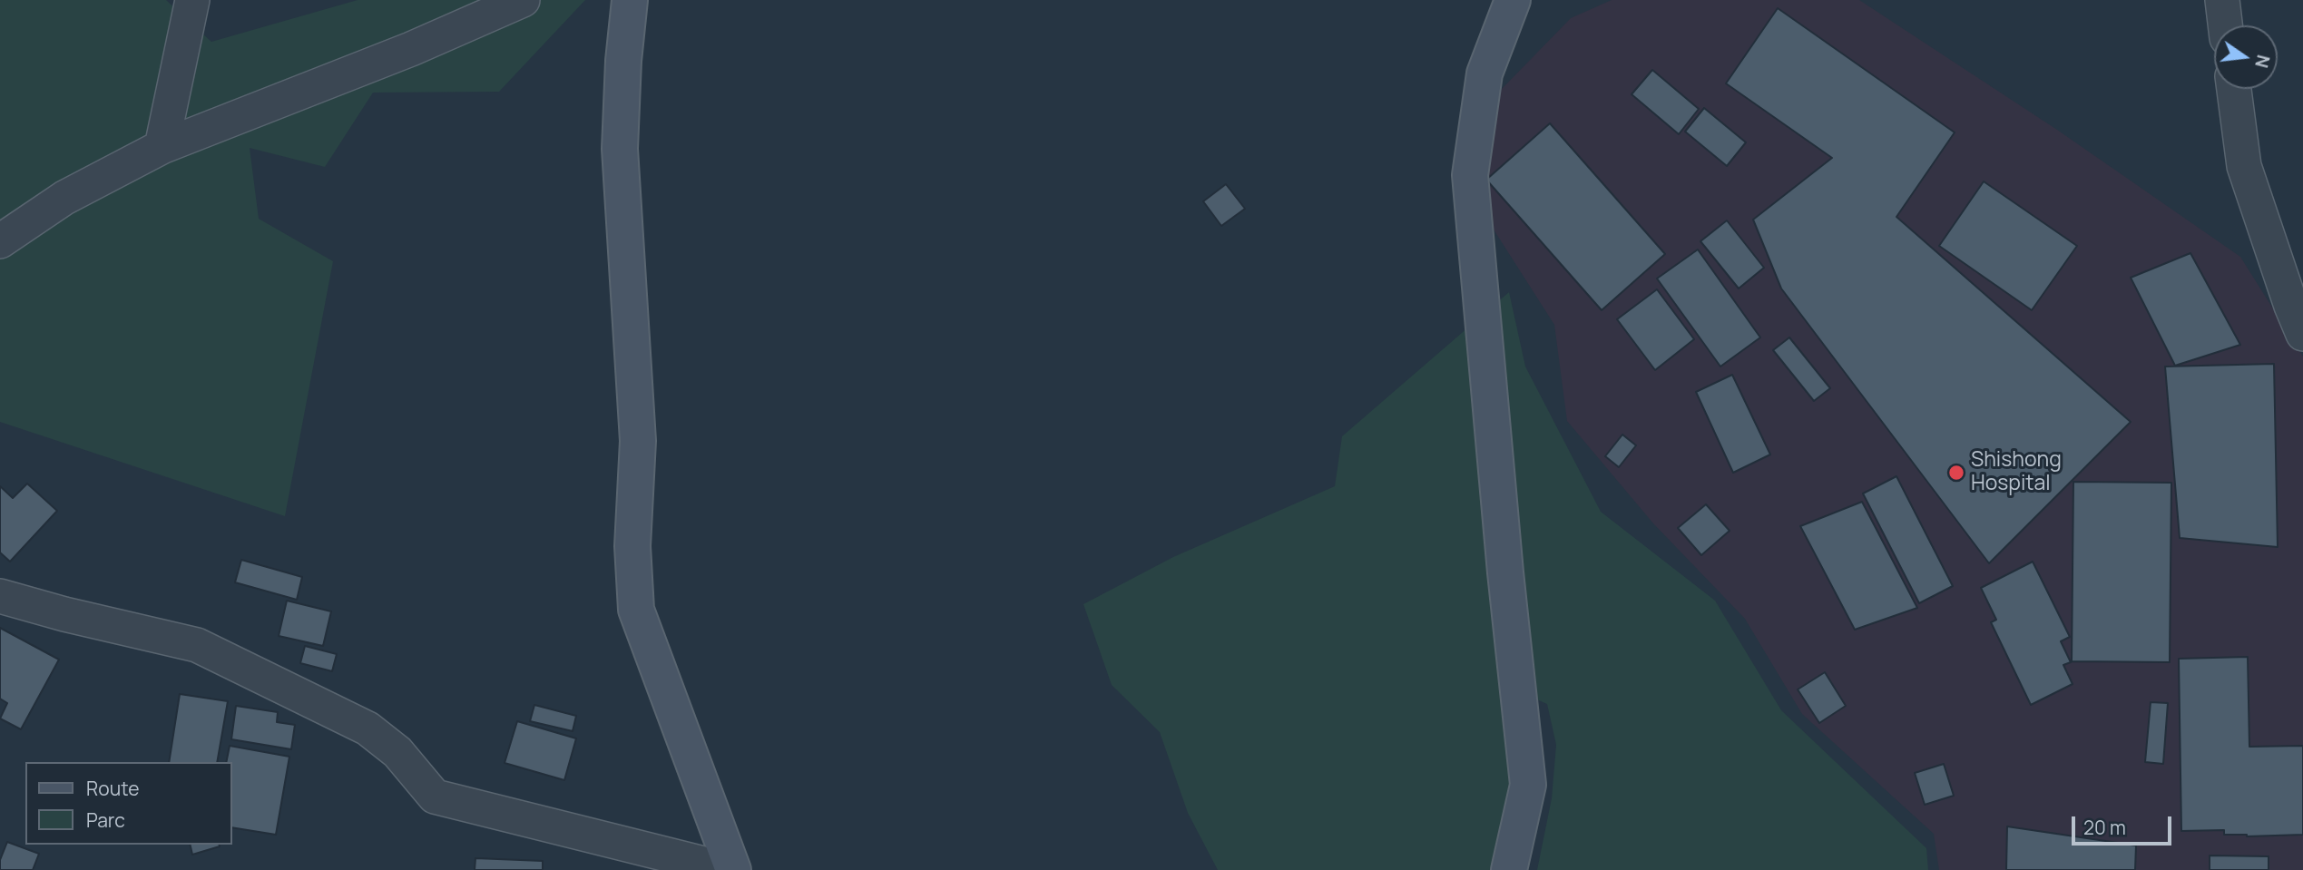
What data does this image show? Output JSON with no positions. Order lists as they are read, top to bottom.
{
  "places": ["Shishong Hospital"],
  "legend": ["Route", "Parc"],
  "scale_bar": "20 m",
  "north": "right"
}
